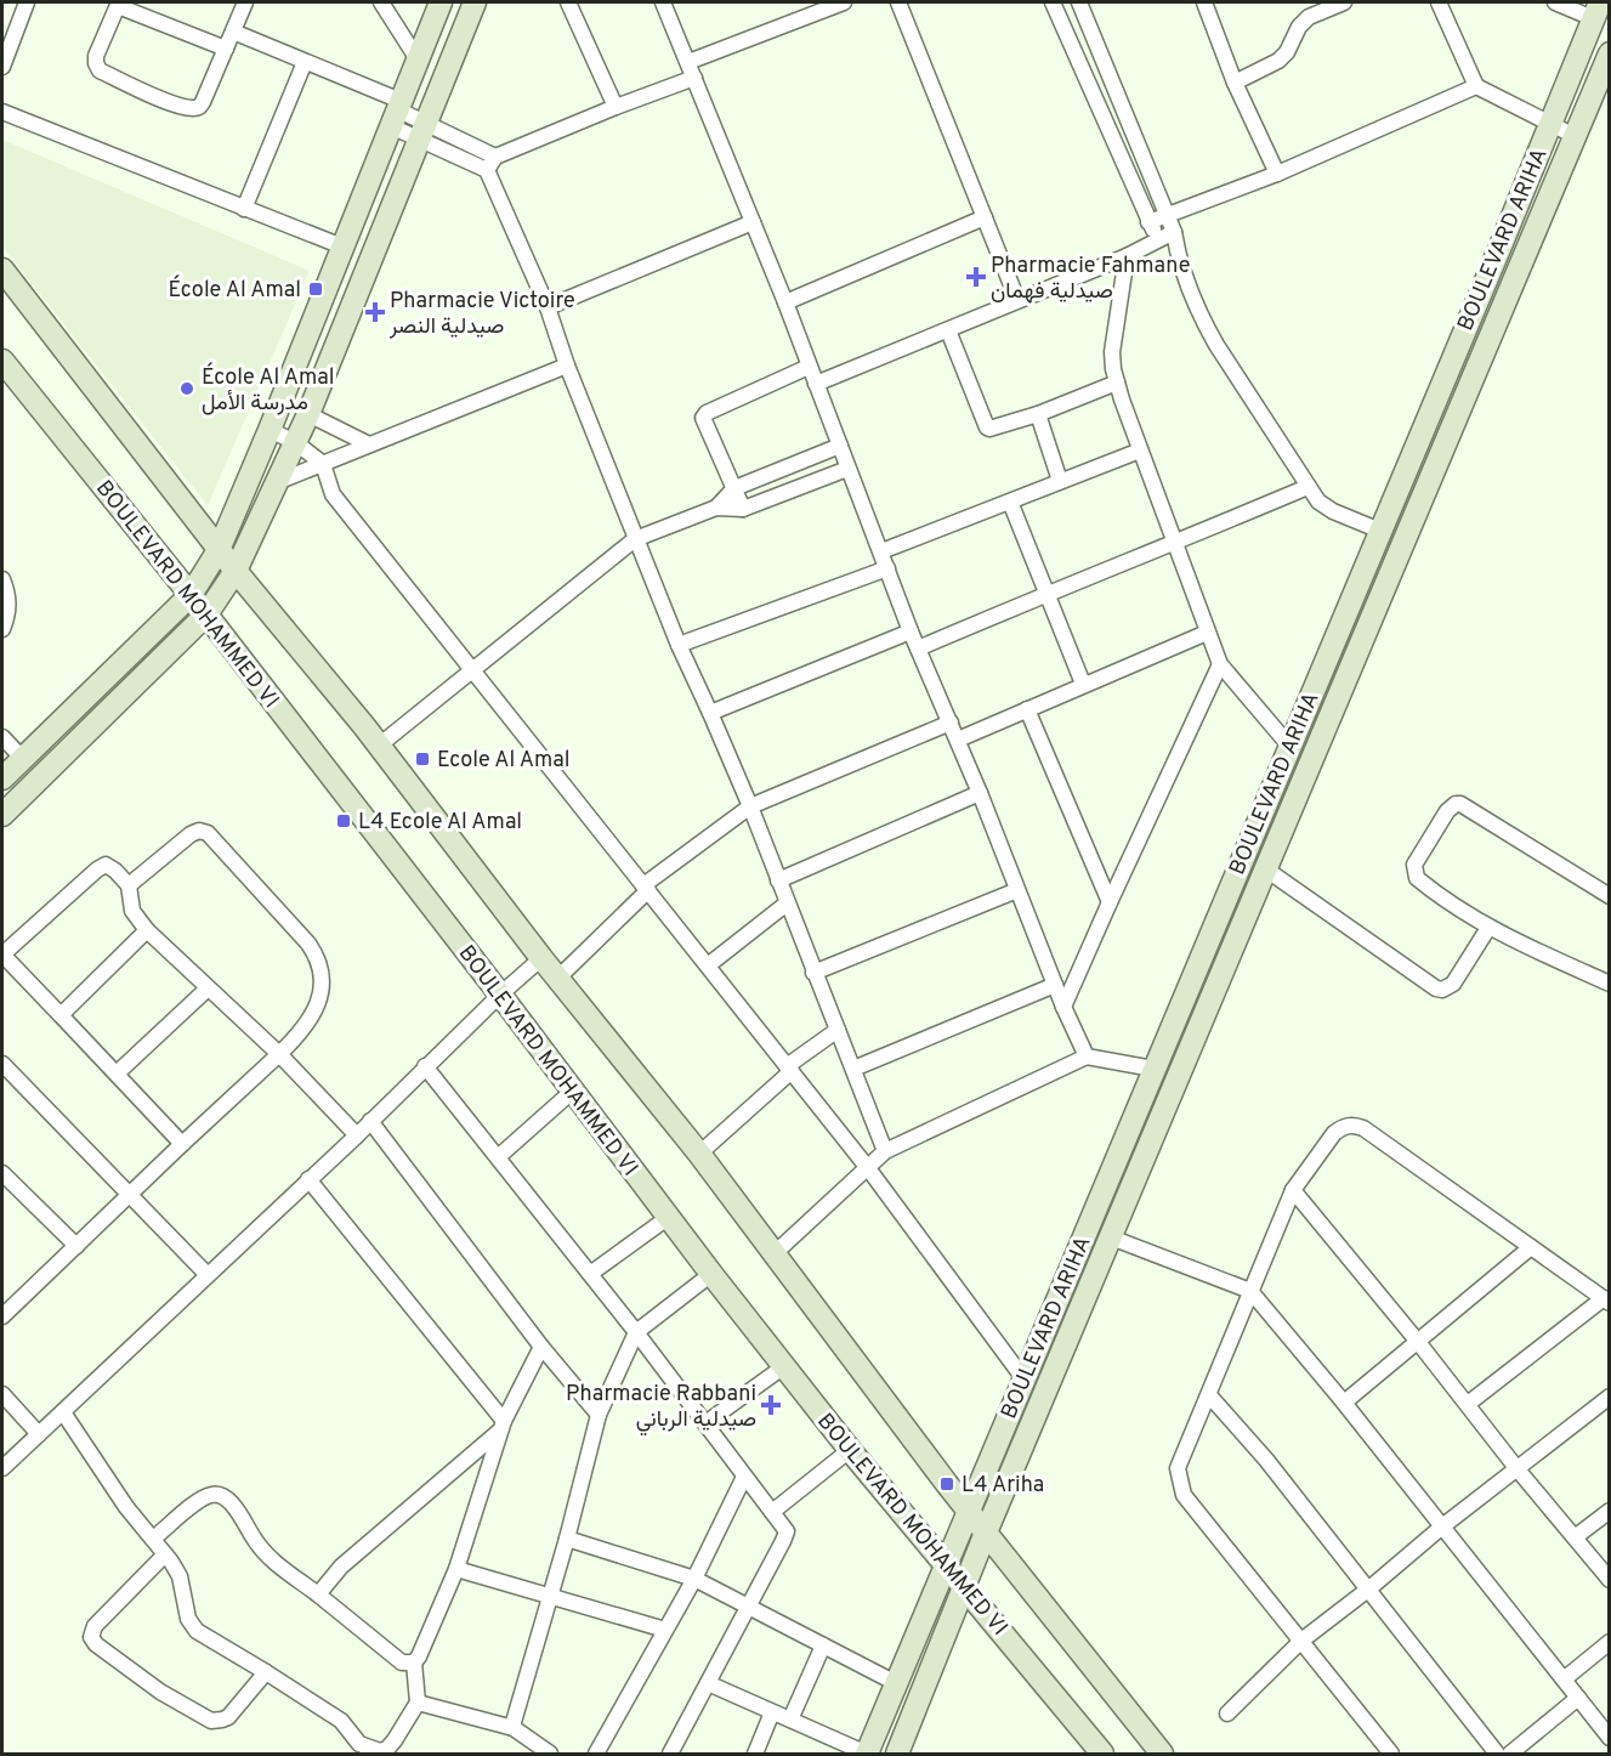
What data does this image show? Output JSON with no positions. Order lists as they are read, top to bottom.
{
  "streets": {
    "main road": ["BOULEVARD ARIHA", "BOULEVARD MOHAMMED VI"]
  },
  "crossings": [
    ["BOULEVARD ARIHA", "BOULEVARD MOHAMMED VI"]
  ],
  "places": {
    "health": ["Pharmacie Fahmane صيدلية فهمان", "Pharmacie Victoire صيدلية النصر", "Pharmacie Rabbani صيدلية الرباني"],
    "transit": [
      "École Al Amal",
      "Ecole Al Amal",
      "L4 Ecole Al Amal",
      "L4 Ariha"
    ],
    "other": ["École Al Amal مدرسة الأمل"]
  }
}
